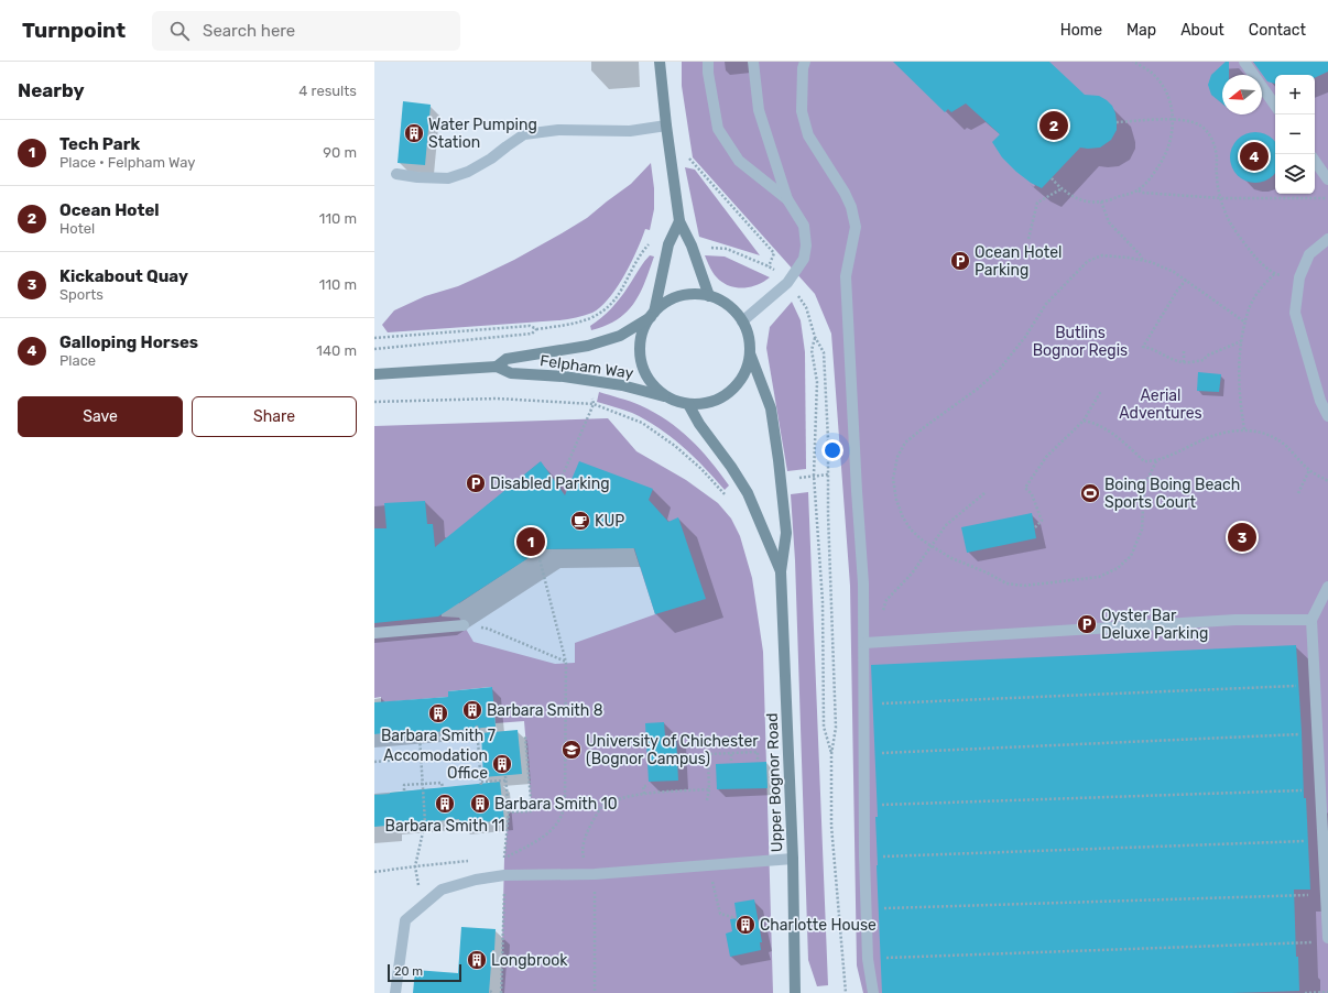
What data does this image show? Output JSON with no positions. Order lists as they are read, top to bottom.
{
  "streets": {
    "main road": ["Felpham Way", "Upper Bognor Road"]
  },
  "crossings": [
    ["Felpham Way", "Upper Bognor Road"]
  ],
  "parks": ["Butlins Bognor Regis", "Aerial Adventures"],
  "places": {
    "building": [
      "Water Pumping Station",
      "Barbara Smith 8",
      "Barbara Smith 7",
      "Accomodation Office",
      "Barbara Smith 11",
      "Barbara Smith 10",
      "Charlotte House",
      "Longbrook"
    ],
    "parking": ["Ocean Hotel Parking", "Disabled Parking", "Oyster Bar Deluxe Parking"],
    "sports": ["Boing Boing Beach Sports Court"],
    "cafe": ["KUP"],
    "school or university": ["University of Chichester (Bognor Campus)"]
  },
  "scale_bar": "20 m",
  "north": "left",
  "page": {
    "header": "Turnpoint",
    "search": "Search here",
    "nav": [
      "Home",
      "Map",
      "About",
      "Contact"
    ],
    "heading": ["Nearby", "4 results"],
    "map_buttons": ["+", "−"],
    "pins": [
      "2",
      "4",
      "3",
      "1"
    ],
    "list": [
      {
        "mark": "1",
        "name": "Tech Park",
        "note": "Place · Felpham Way",
        "value": "90 m"
      },
      {
        "mark": "2",
        "name": "Ocean Hotel",
        "note": "Hotel",
        "value": "110 m"
      },
      {
        "mark": "3",
        "name": "Kickabout Quay",
        "note": "Sports",
        "value": "110 m"
      },
      {
        "mark": "4",
        "name": "Galloping Horses",
        "note": "Place",
        "value": "140 m"
      }
    ],
    "buttons": ["Save", "Share"],
    "scale": "20 m"
  }
}
